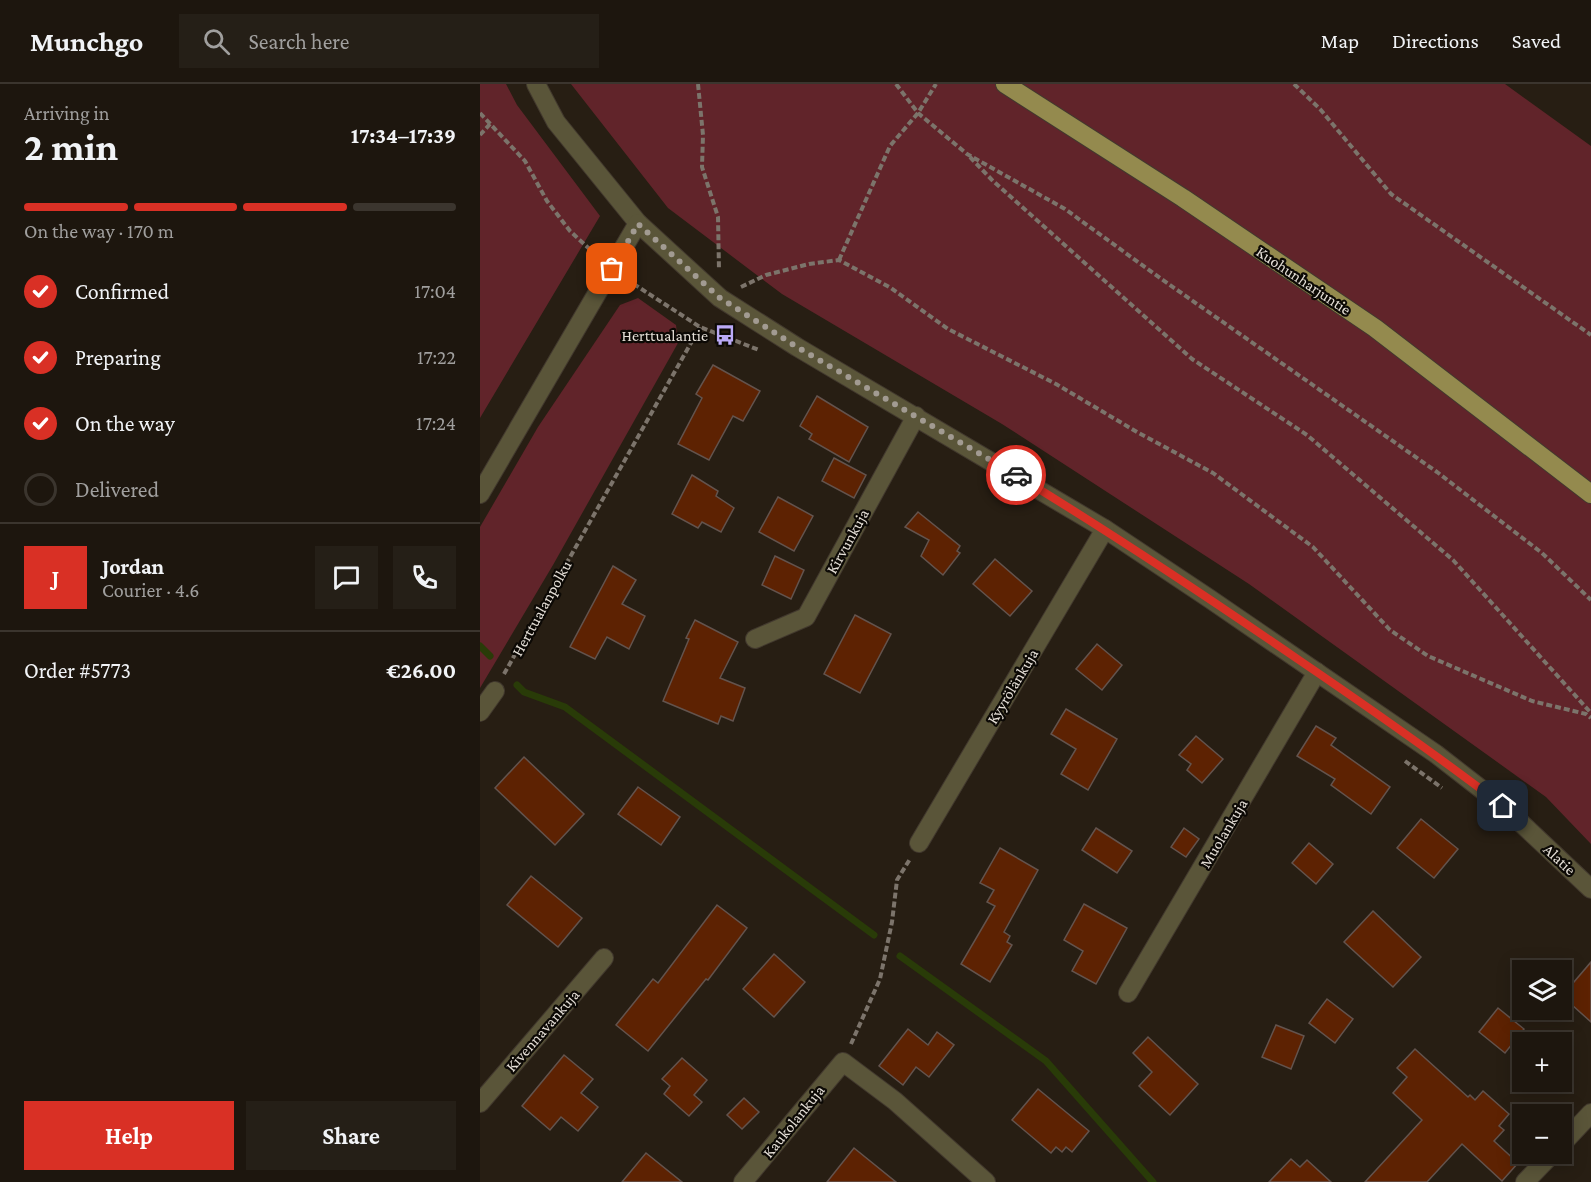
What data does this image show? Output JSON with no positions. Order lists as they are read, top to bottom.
{
  "streets": {
    "main road": ["Kuohunharjuntie"],
    "street": [
      "Kirvunkuja",
      "Kyyrölänkuja",
      "Muolankuja",
      "Alatie",
      "Kivennavankuja",
      "Kaukolankuja"
    ],
    "path": ["Herttualanpolku"]
  },
  "crossings": [
    ["Kirvunkuja", "Alatie"],
    ["Kyyrölänkuja", "Alatie"],
    ["Muolankuja", "Alatie"]
  ],
  "places": {
    "bus stop": ["Herttualantie"]
  },
  "page": {
    "header": "Munchgo",
    "search": "Search here",
    "nav": ["Map", "Directions", "Saved"],
    "heading": ["2 min", "Arriving in", "17:34–17:39"],
    "panel": [
      "Jordan",
      "Courier · 4.6",
      "Order #5773",
      "€26.00"
    ],
    "bar": "On the way · 170 m",
    "list": [
      ["Confirmed", "17:04"],
      ["Preparing", "17:22"],
      ["On the way", "17:24"],
      "Delivered"
    ],
    "round": "J",
    "map_buttons": ["+", "−"],
    "buttons": ["Help", "Share"]
  }
}
